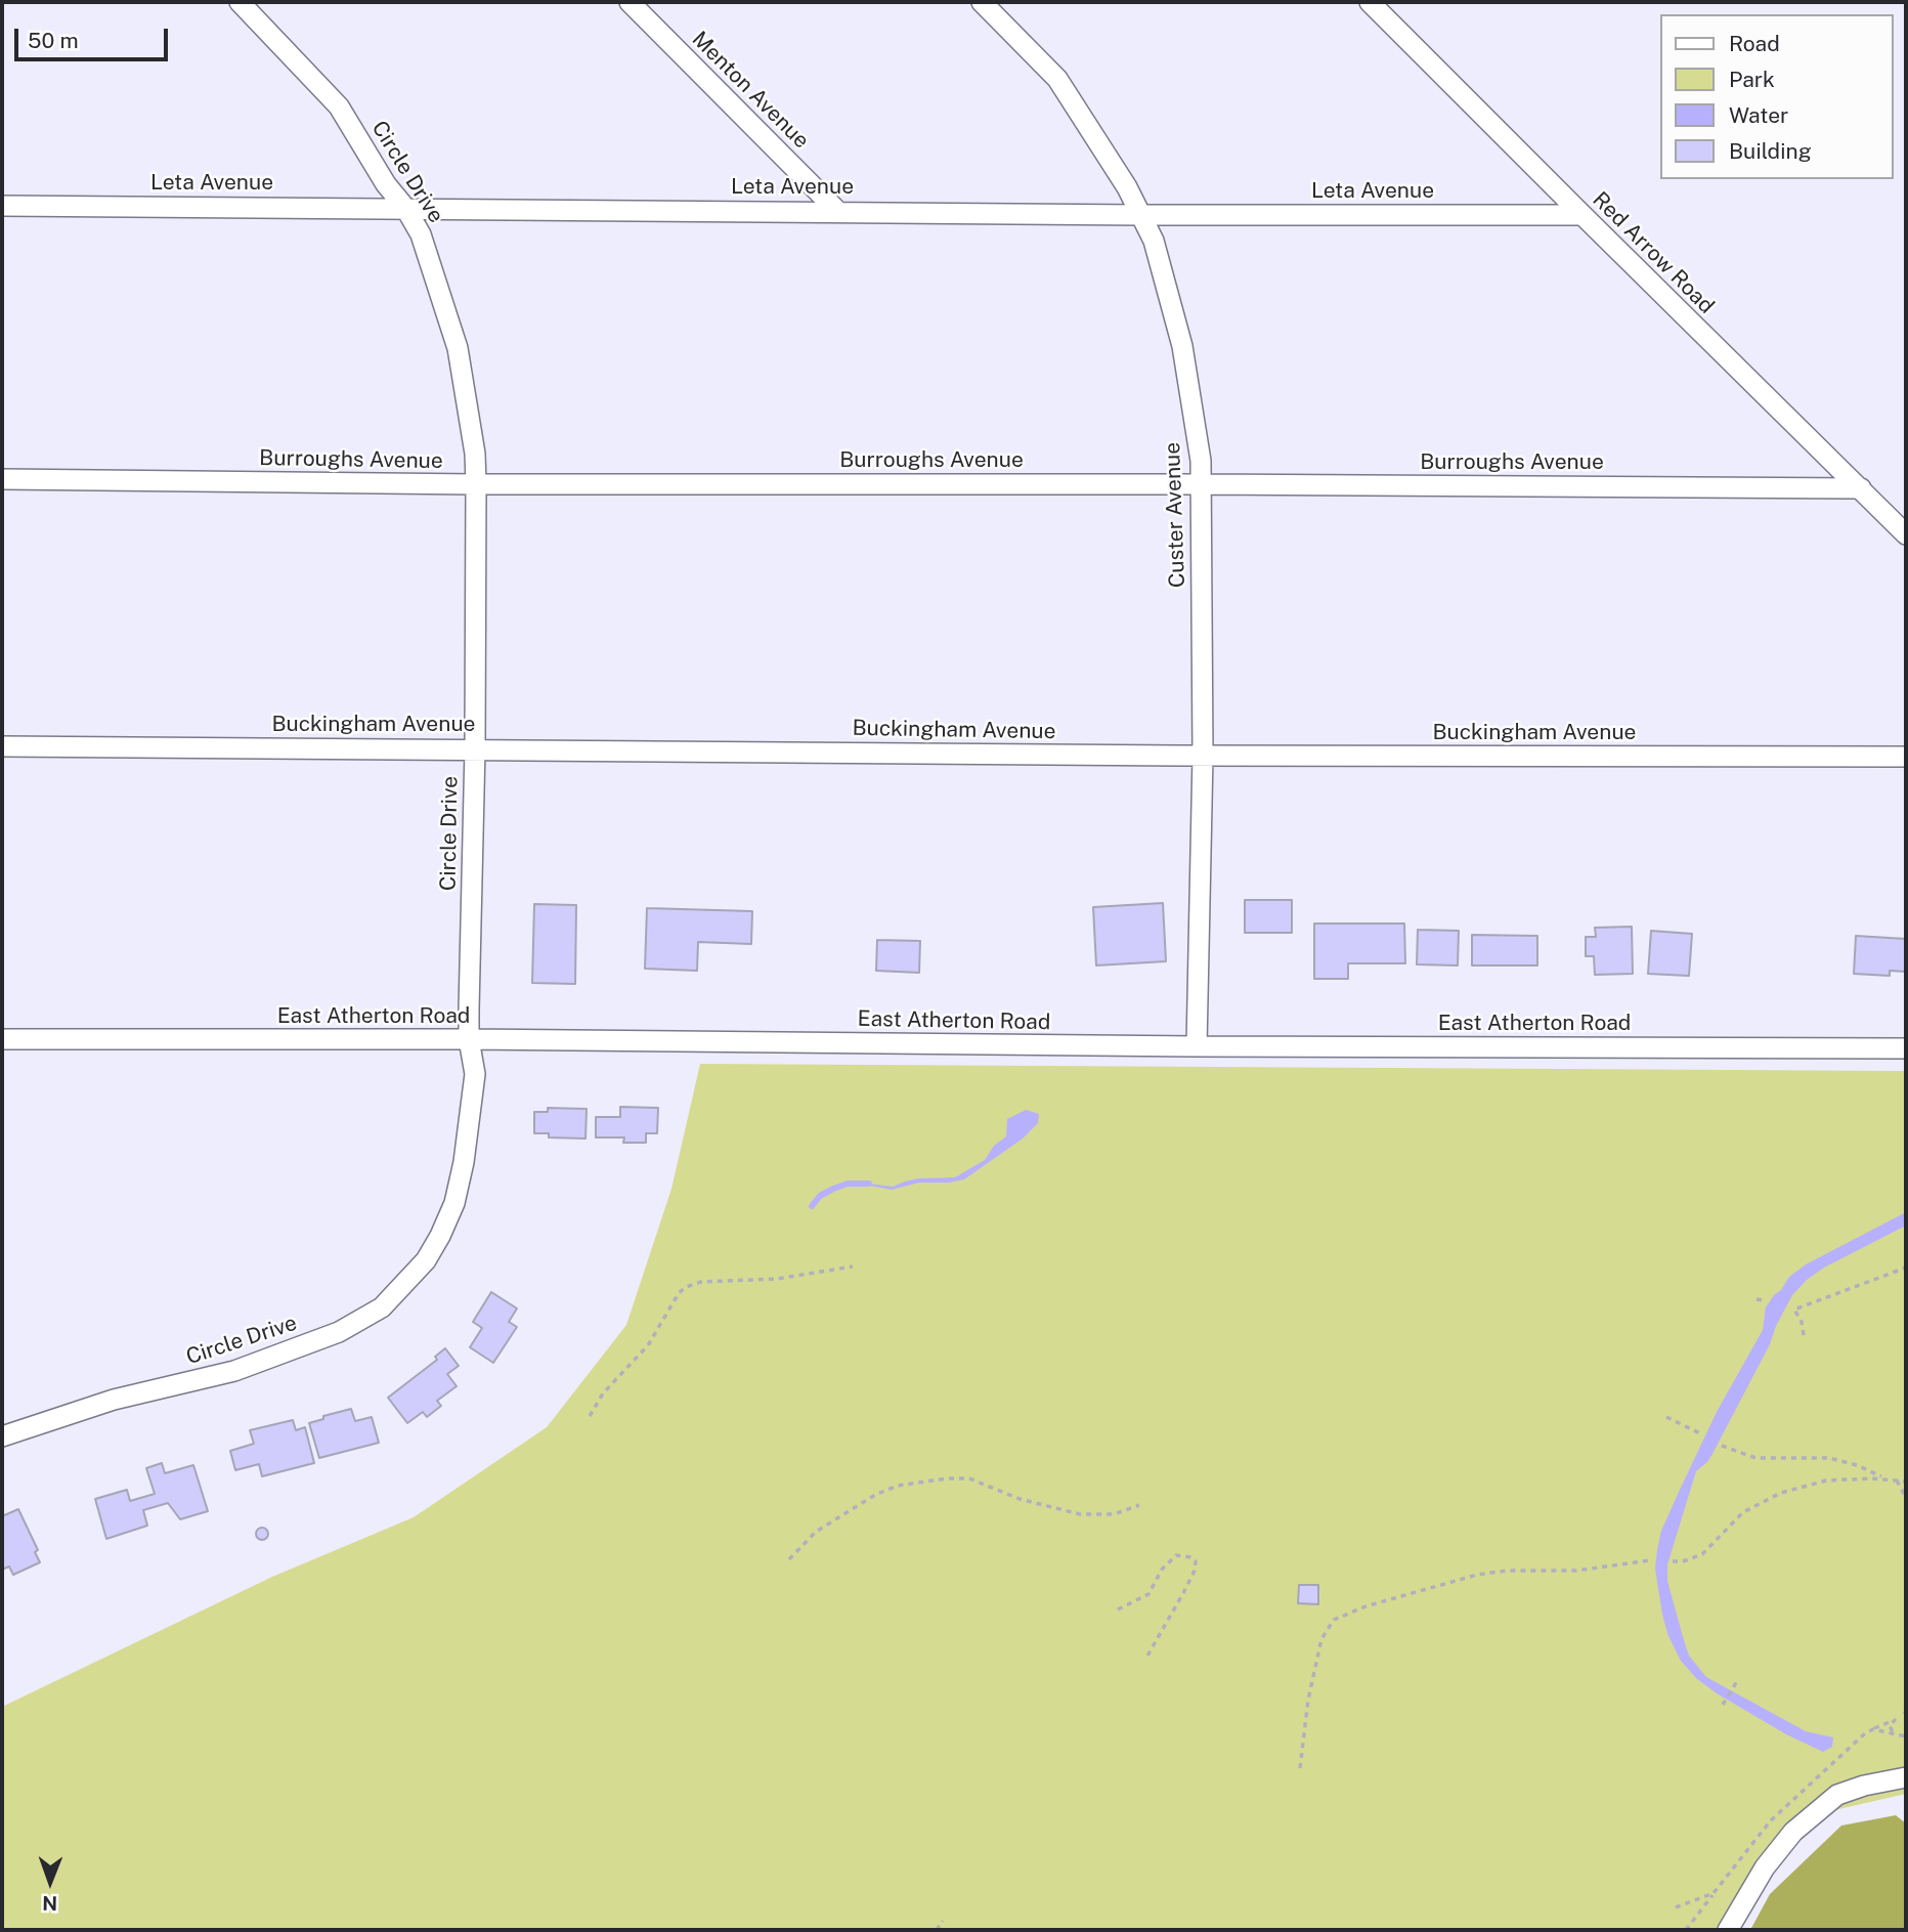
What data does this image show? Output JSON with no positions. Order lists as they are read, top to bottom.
{
  "streets": {
    "street": [
      "Menton Avenue",
      "Circle Drive",
      "Leta Avenue",
      "Red Arrow Road",
      "Burroughs Avenue",
      "Custer Avenue",
      "Buckingham Avenue",
      "East Atherton Road"
    ]
  },
  "crossings": [
    ["Menton Avenue", "Leta Avenue"],
    ["Circle Drive", "Leta Avenue"],
    ["Circle Drive", "Burroughs Avenue"],
    ["Circle Drive", "Buckingham Avenue"],
    ["Circle Drive", "East Atherton Road"],
    ["Leta Avenue", "Red Arrow Road"],
    ["Leta Avenue", "Custer Avenue"],
    ["Red Arrow Road", "Burroughs Avenue"],
    ["Burroughs Avenue", "Custer Avenue"],
    ["Custer Avenue", "Buckingham Avenue"],
    ["Custer Avenue", "East Atherton Road"]
  ],
  "legend": [
    "Road",
    "Park",
    "Water",
    "Building"
  ],
  "scale_bar": "50 m",
  "north": "bottom"
}
